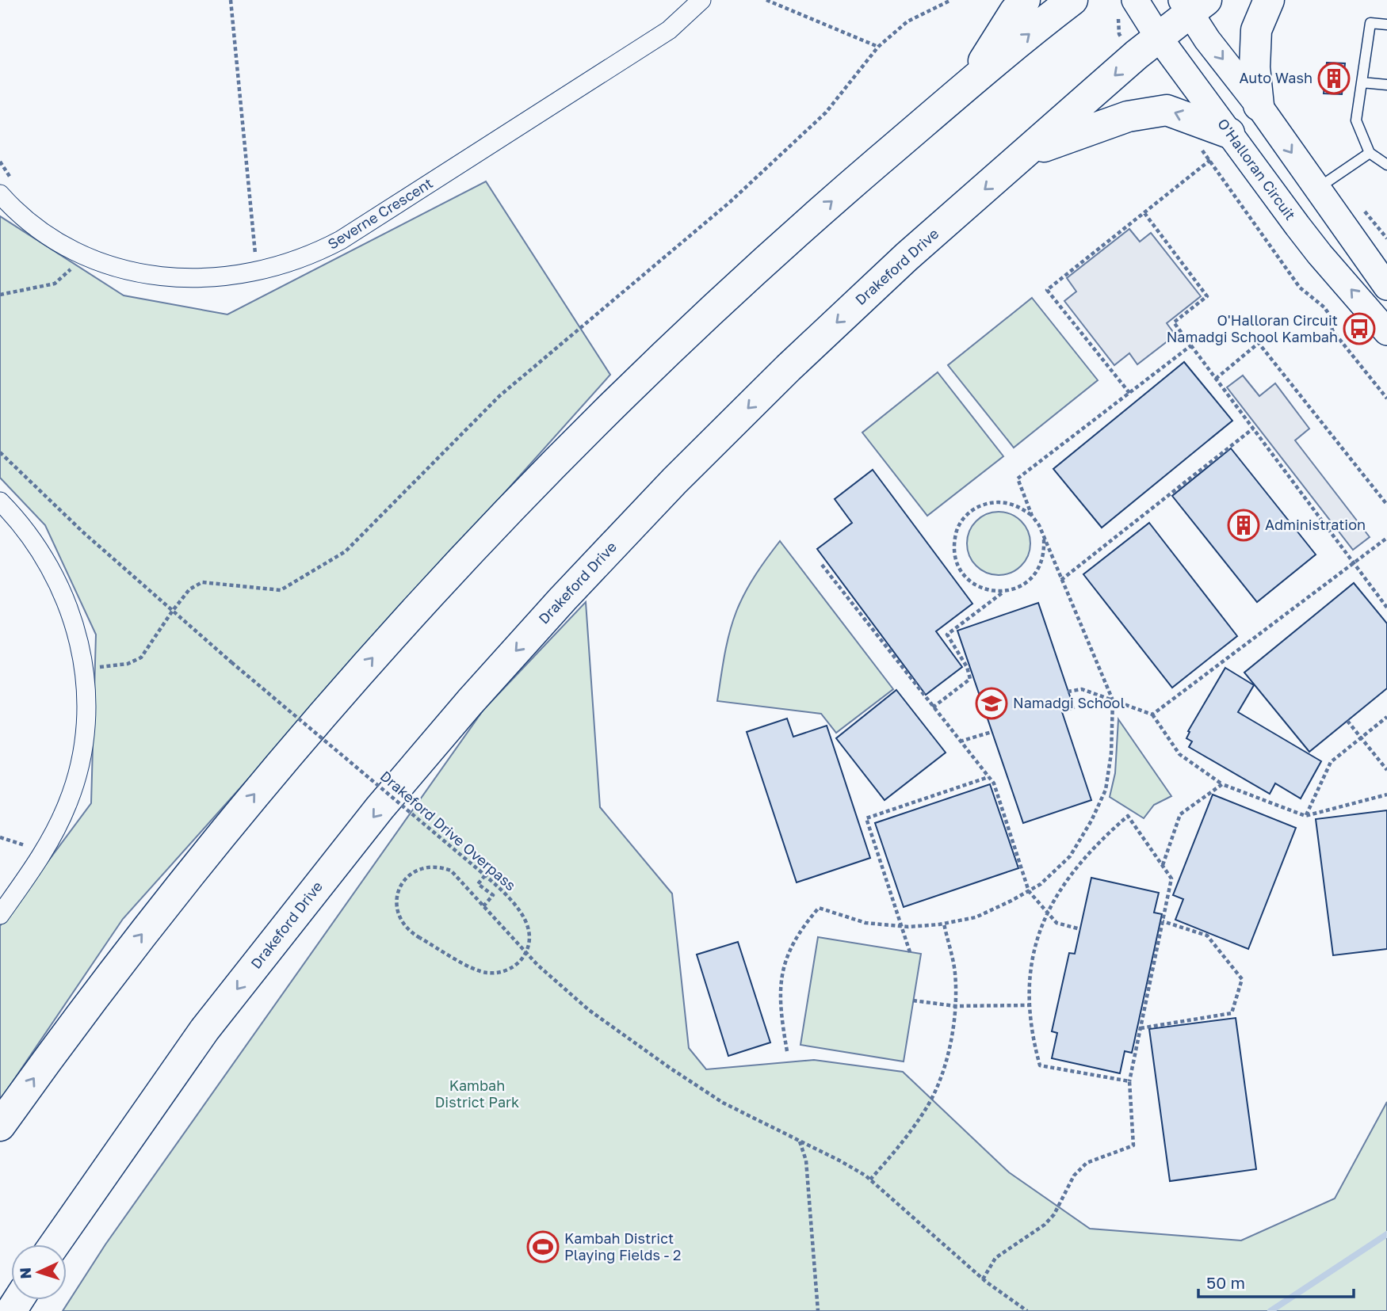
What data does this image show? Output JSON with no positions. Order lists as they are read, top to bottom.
{
  "streets": {
    "highway": ["Drakeford Drive"],
    "street": ["O'Halloran Circuit", "Severne Crescent"],
    "path": ["Drakeford Drive Overpass"]
  },
  "crossings": [
    ["O'Halloran Circuit", "Drakeford Drive"]
  ],
  "parks": ["Kambah District Park"],
  "places": {
    "building": ["Auto Wash", "Administration"],
    "bus stop": ["O'Halloran Circuit Namadgi School Kambah"],
    "school or university": ["Namadgi School"],
    "sports": ["Kambah District Playing Fields - 2"]
  },
  "scale_bar": "50 m",
  "north": "left"
}
